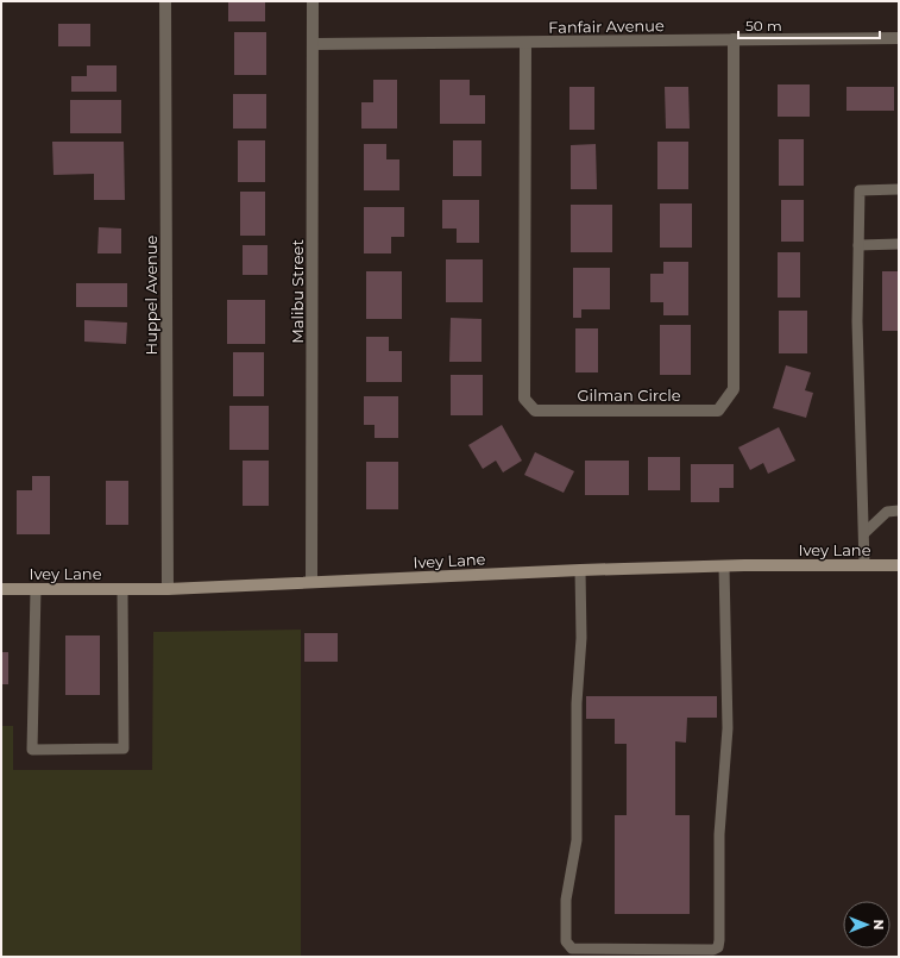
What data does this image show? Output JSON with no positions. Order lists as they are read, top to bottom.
{
  "streets": {
    "street": [
      "Fanfair Avenue",
      "Malibu Street",
      "Huppel Avenue",
      "Gilman Circle",
      "Ivey Lane"
    ]
  },
  "crossings": [
    ["Fanfair Avenue", "Malibu Street"],
    ["Fanfair Avenue", "Gilman Circle"],
    ["Malibu Street", "Ivey Lane"],
    ["Huppel Avenue", "Ivey Lane"]
  ],
  "scale_bar": "50 m",
  "north": "right"
}
